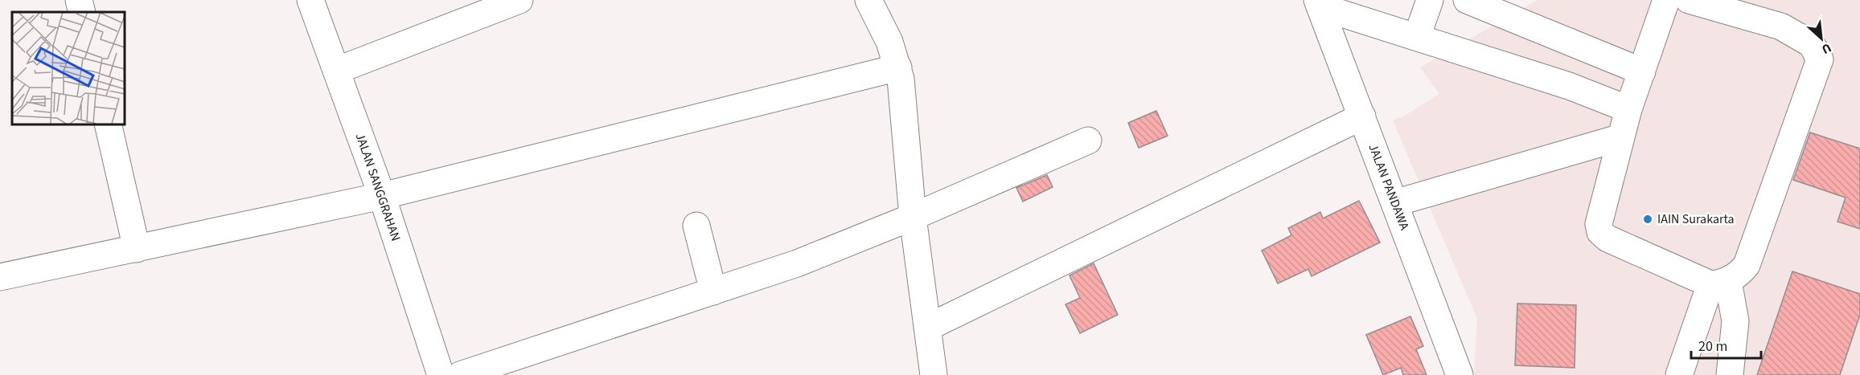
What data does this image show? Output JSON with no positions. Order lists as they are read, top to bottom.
{
  "streets": {
    "street": ["JALAN SANGGRAHAN", "JALAN PANDAWA"]
  },
  "places": ["IAIN Surakarta"],
  "scale_bar": "20 m",
  "north": "bottom right"
}
